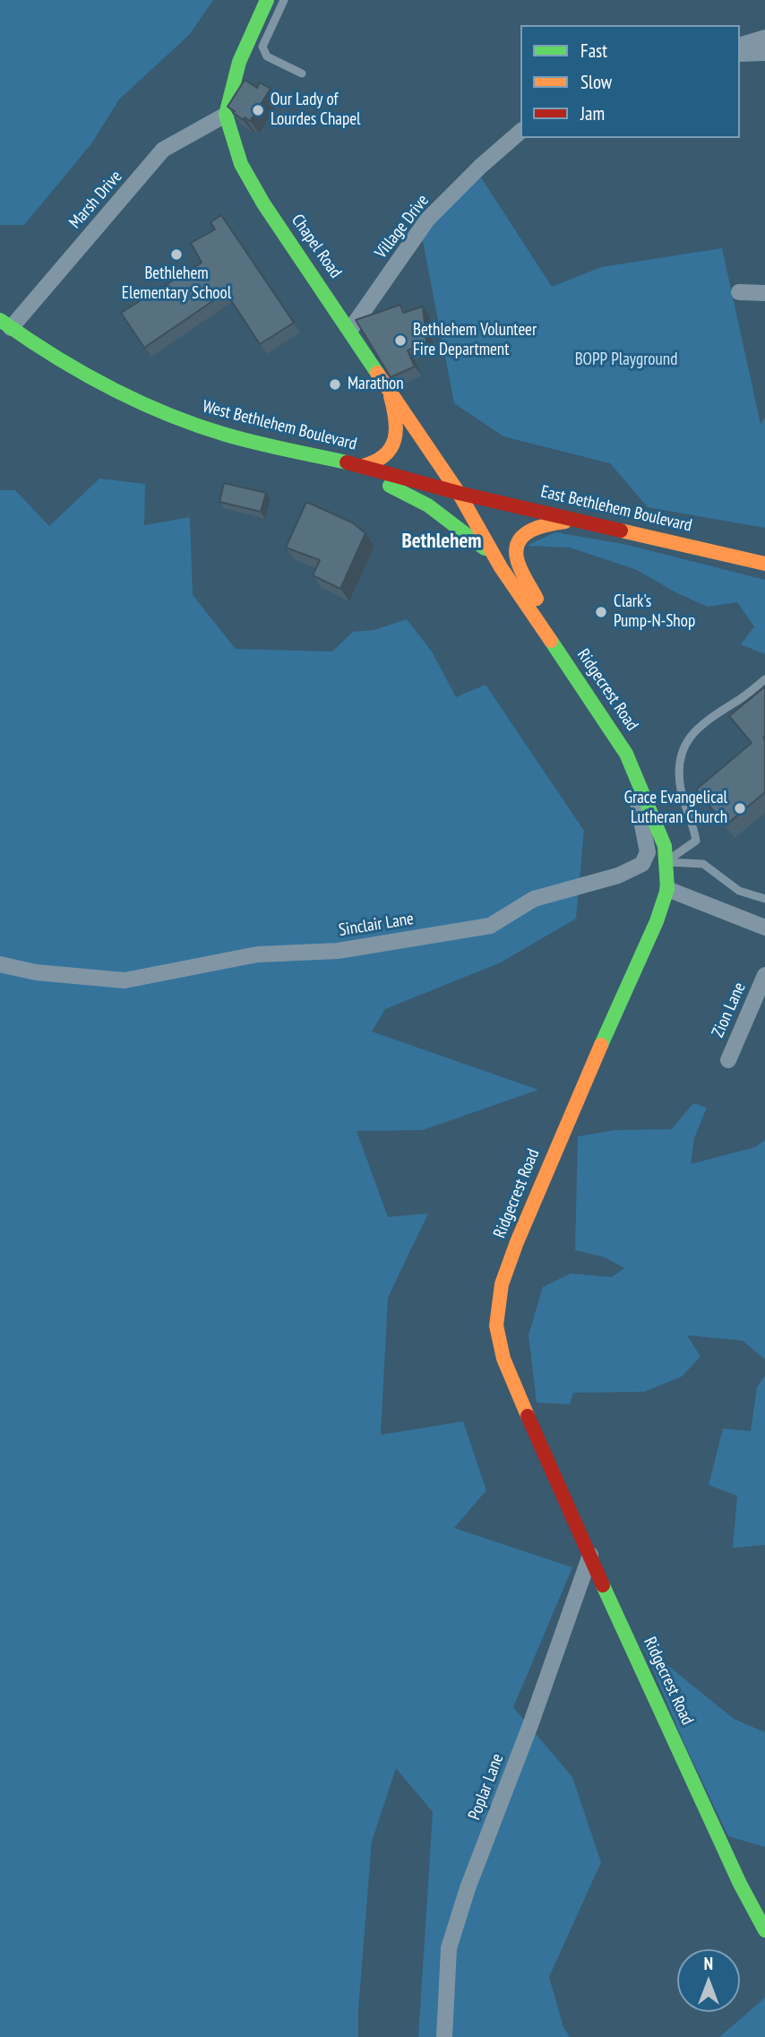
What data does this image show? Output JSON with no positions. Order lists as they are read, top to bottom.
{
  "streets": {
    "main road": [
      "Chapel Road",
      "West Bethlehem Boulevard",
      "East Bethlehem Boulevard",
      "Ridgecrest Road"
    ],
    "street": [
      "Marsh Drive",
      "Village Drive",
      "Sinclair Lane",
      "Zion Lane",
      "Poplar Lane"
    ]
  },
  "crossings": [
    ["Marsh Drive", "Chapel Road"],
    ["Marsh Drive", "West Bethlehem Boulevard"],
    ["Village Drive", "Chapel Road"],
    ["Chapel Road", "West Bethlehem Boulevard"],
    ["Chapel Road", "East Bethlehem Boulevard"],
    ["Chapel Road", "Ridgecrest Road"],
    ["West Bethlehem Boulevard", "East Bethlehem Boulevard"],
    ["West Bethlehem Boulevard", "Ridgecrest Road"],
    ["East Bethlehem Boulevard", "Ridgecrest Road"],
    ["Ridgecrest Road", "Sinclair Lane"],
    ["Ridgecrest Road", "Poplar Lane"]
  ],
  "districts": ["Bethlehem"],
  "parks": ["BOPP Playground"],
  "places": [
    "Our Lady of Lourdes Chapel",
    "Bethlehem Elementary School",
    "Bethlehem Volunteer Fire Department",
    "Marathon",
    "Clark's Pump-N-Shop",
    "Grace Evangelical Lutheran Church"
  ],
  "legend": ["Fast", "Slow", "Jam"],
  "north": "top"
}
